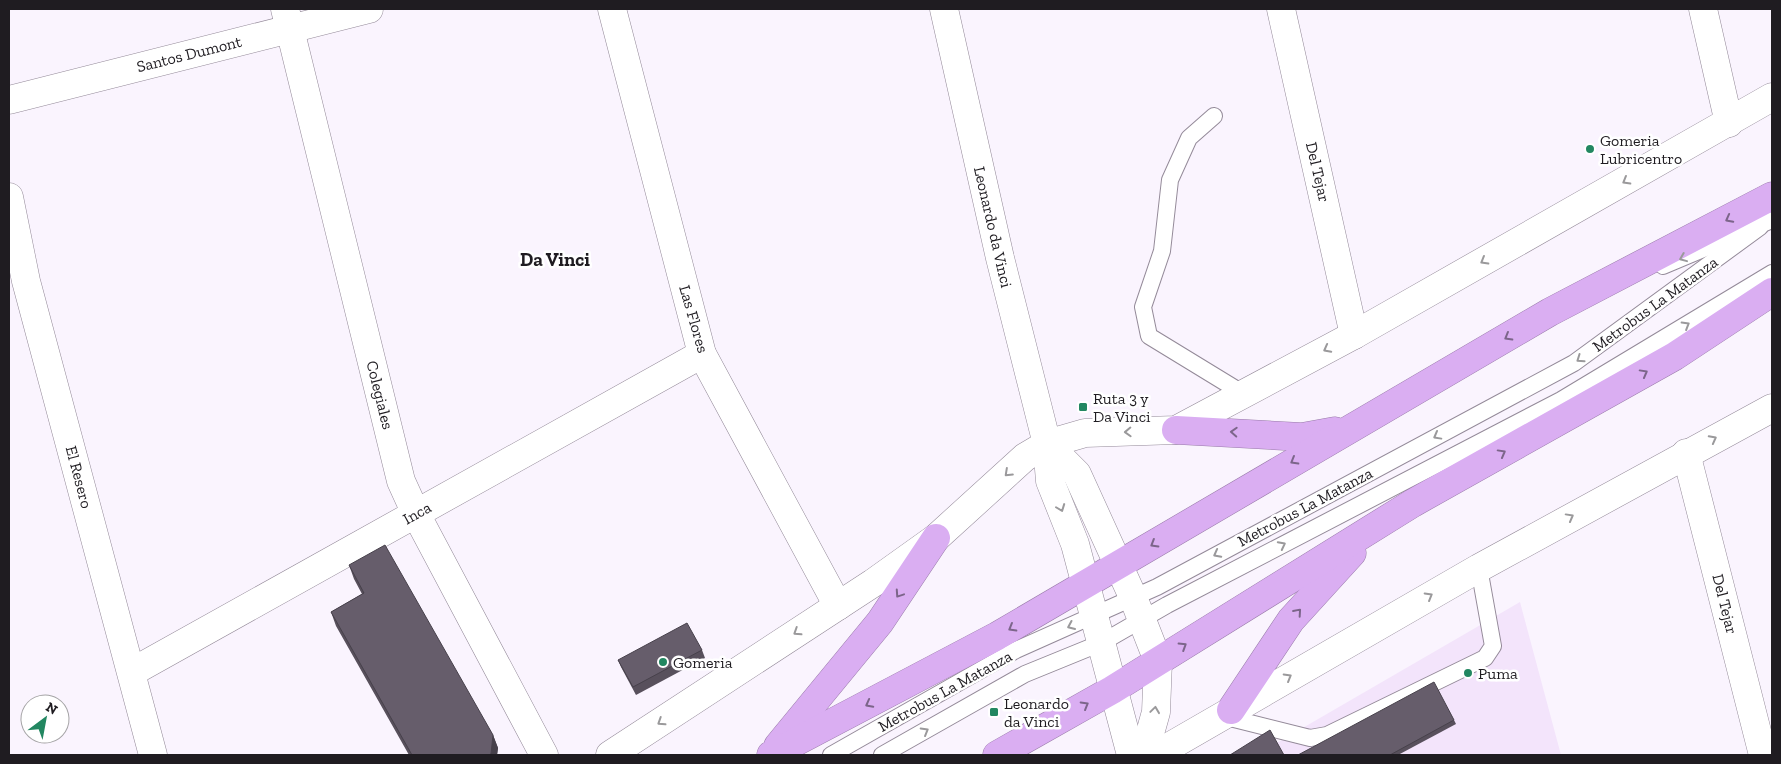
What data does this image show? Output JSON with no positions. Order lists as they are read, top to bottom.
{
  "streets": {
    "street": [
      "Santos Dumont",
      "Del Tejar",
      "Leonardo da Vinci",
      "Las Flores",
      "Colegiales",
      "El Resero",
      "Inca"
    ],
    "lane": ["Metrobus La Matanza"]
  },
  "crossings": [
    ["Santos Dumont", "Colegiales"],
    ["Leonardo da Vinci", "Metrobus La Matanza"],
    ["Las Flores", "Inca"],
    ["Colegiales", "Inca"],
    ["El Resero", "Inca"]
  ],
  "districts": ["Da Vinci"],
  "places": {
    "other": ["Gomeria Lubricentro", "Gomeria", "Puma"],
    "transit": ["Ruta 3 y Da Vinci", "Leonardo da Vinci"]
  },
  "north": "top right"
}
